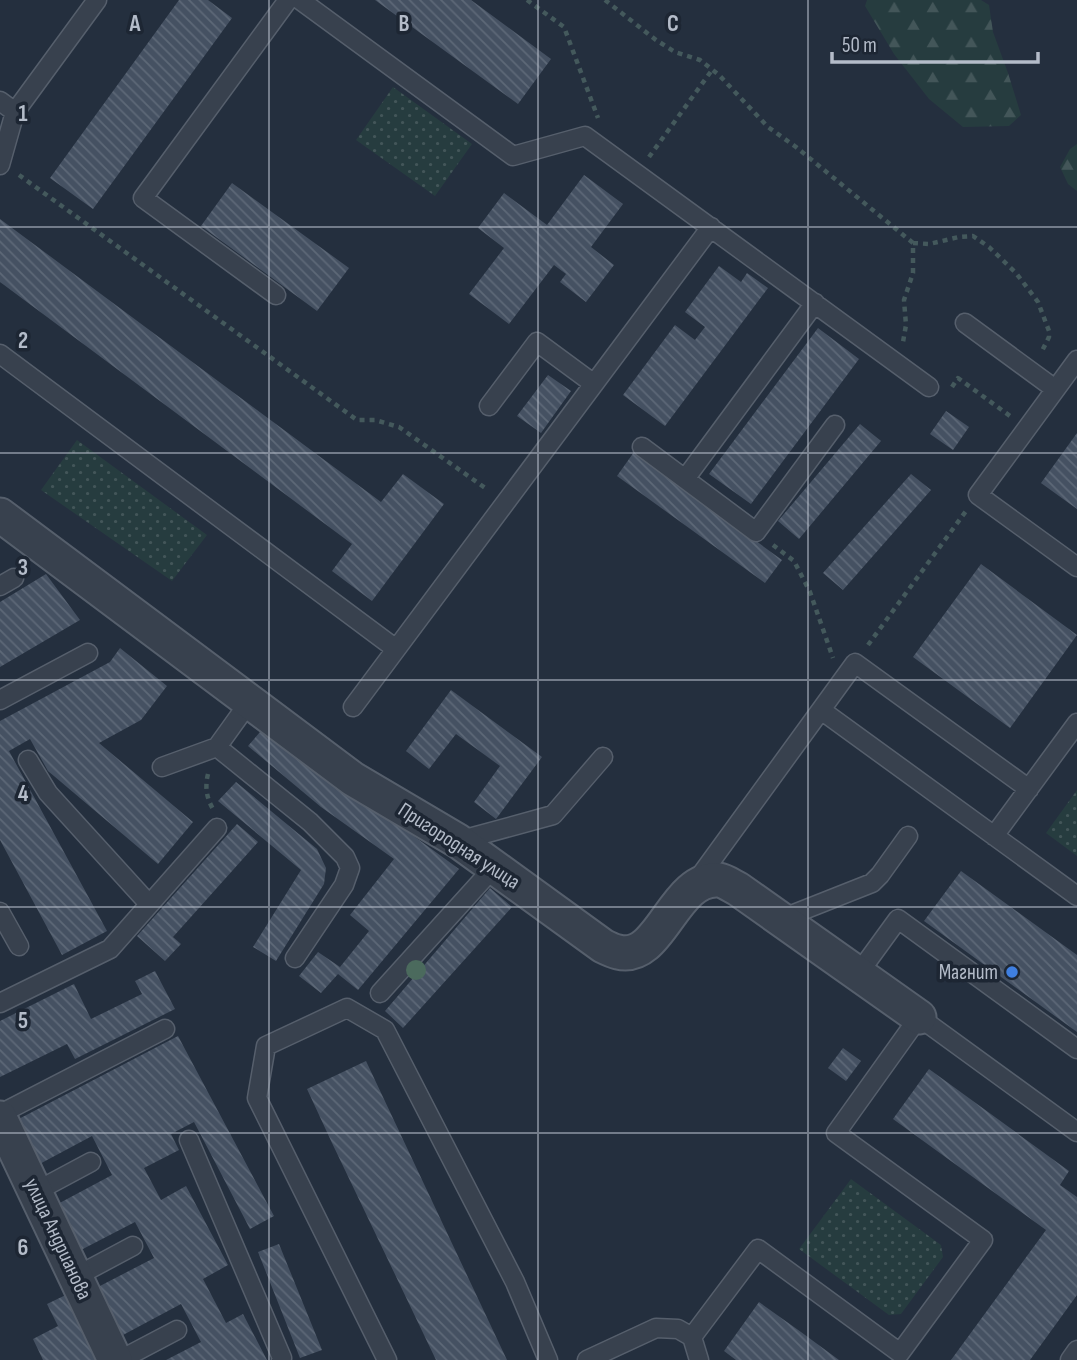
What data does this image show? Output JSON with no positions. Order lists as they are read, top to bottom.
{
  "streets": {
    "street": ["Пригородная улица", "улица Андрианова"]
  },
  "places": ["Магнит"],
  "scale_bar": "50 m",
  "grid": {
    "columns": ["A", "B", "C"],
    "rows": [
      "1",
      "2",
      "3",
      "4",
      "5",
      "6"
    ]
  }
}
